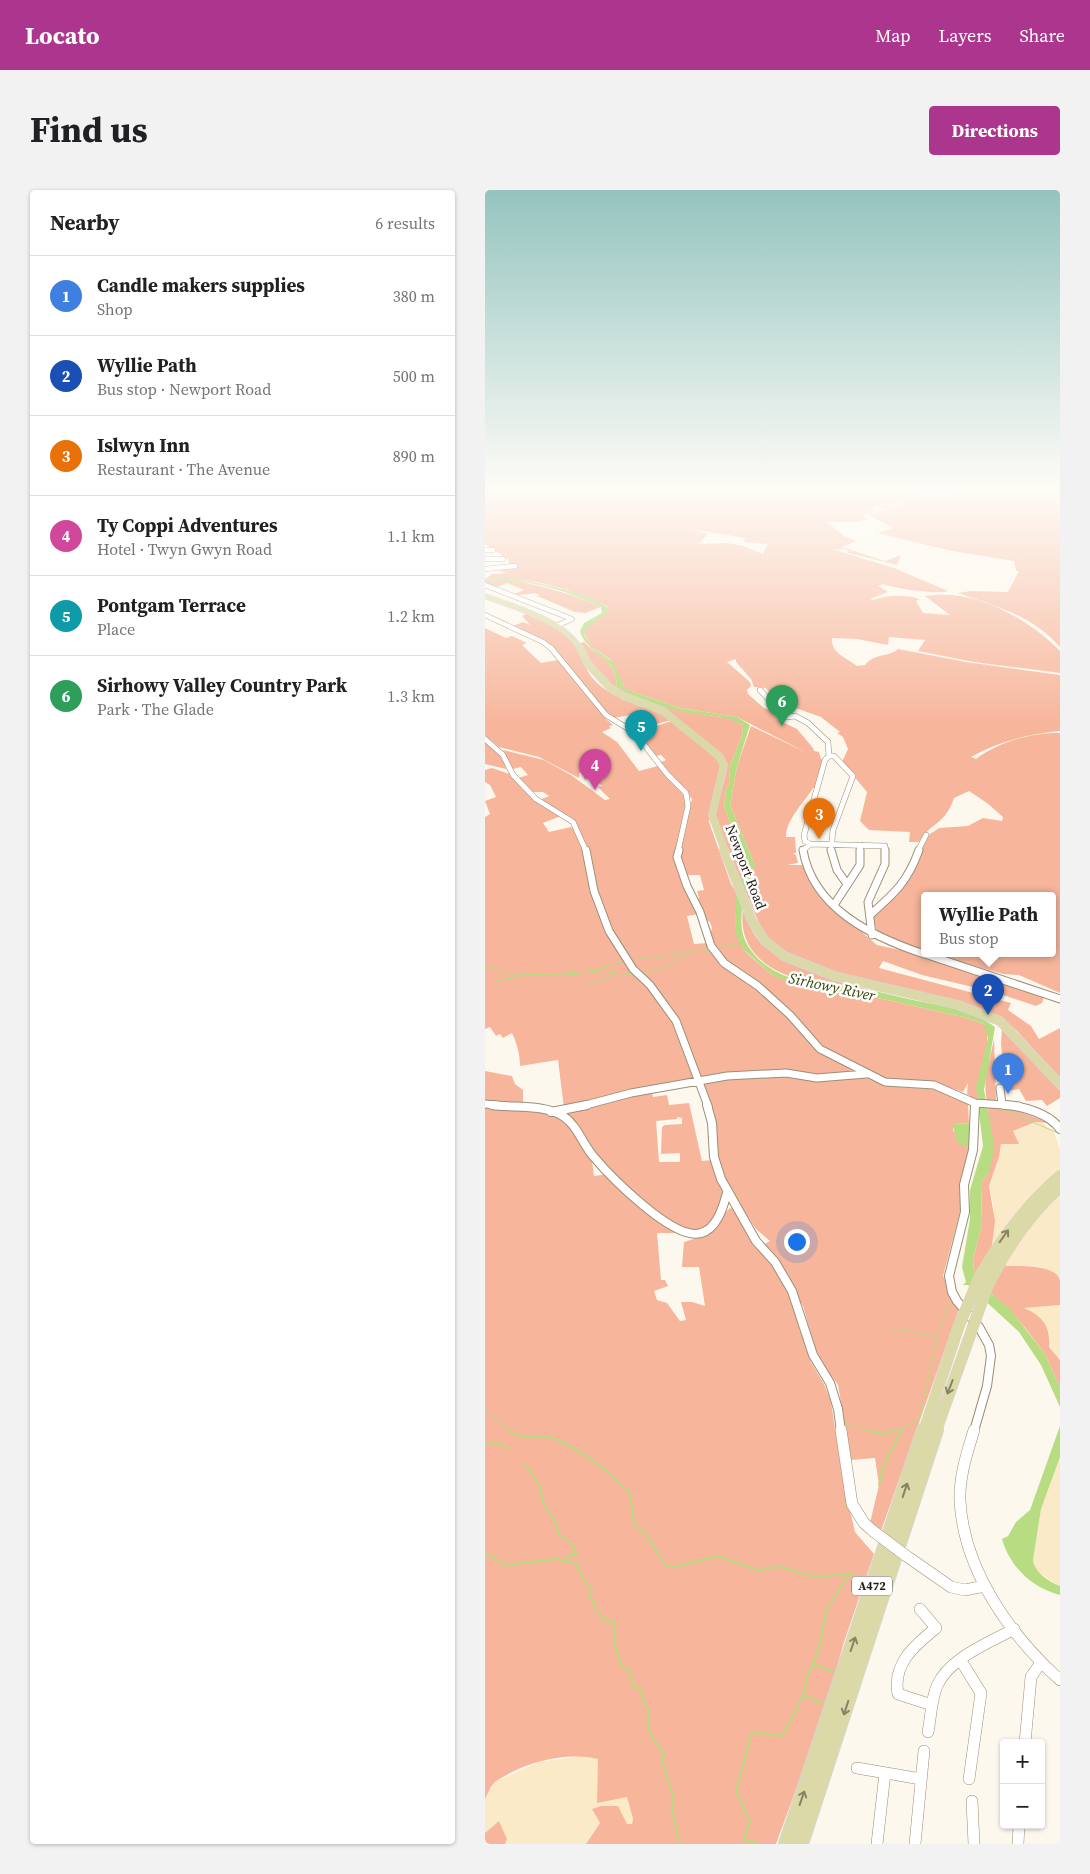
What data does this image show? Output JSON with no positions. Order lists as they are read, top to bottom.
{
  "streets": {
    "main road": ["Newport Road", "A472"]
  },
  "water": ["Sirhowy River"],
  "page": {
    "header": "Locato",
    "nav": ["Map", "Layers", "Share"],
    "title": "Find us",
    "buttons": "Directions",
    "heading": ["Nearby", "6 results"],
    "list": [
      {
        "mark": "1",
        "name": "Candle makers supplies",
        "note": "Shop",
        "value": "380 m"
      },
      {
        "mark": "2",
        "name": "Wyllie Path",
        "note": "Bus stop · Newport Road",
        "value": "500 m"
      },
      {
        "mark": "3",
        "name": "Islwyn Inn",
        "note": "Restaurant · The Avenue",
        "value": "890 m"
      },
      {
        "mark": "4",
        "name": "Ty Coppi Adventures",
        "note": "Hotel · Twyn Gwyn Road",
        "value": "1.1 km"
      },
      {
        "mark": "5",
        "name": "Pontgam Terrace",
        "note": "Place",
        "value": "1.2 km"
      },
      {
        "mark": "6",
        "name": "Sirhowy Valley Country Park",
        "note": "Park · The Glade",
        "value": "1.3 km"
      }
    ],
    "pins": [
      "6",
      "5",
      "4",
      "3",
      "2",
      "1"
    ],
    "popup": ["Wyllie Path", "Bus stop"],
    "map_buttons": ["+", "−"]
  }
}
